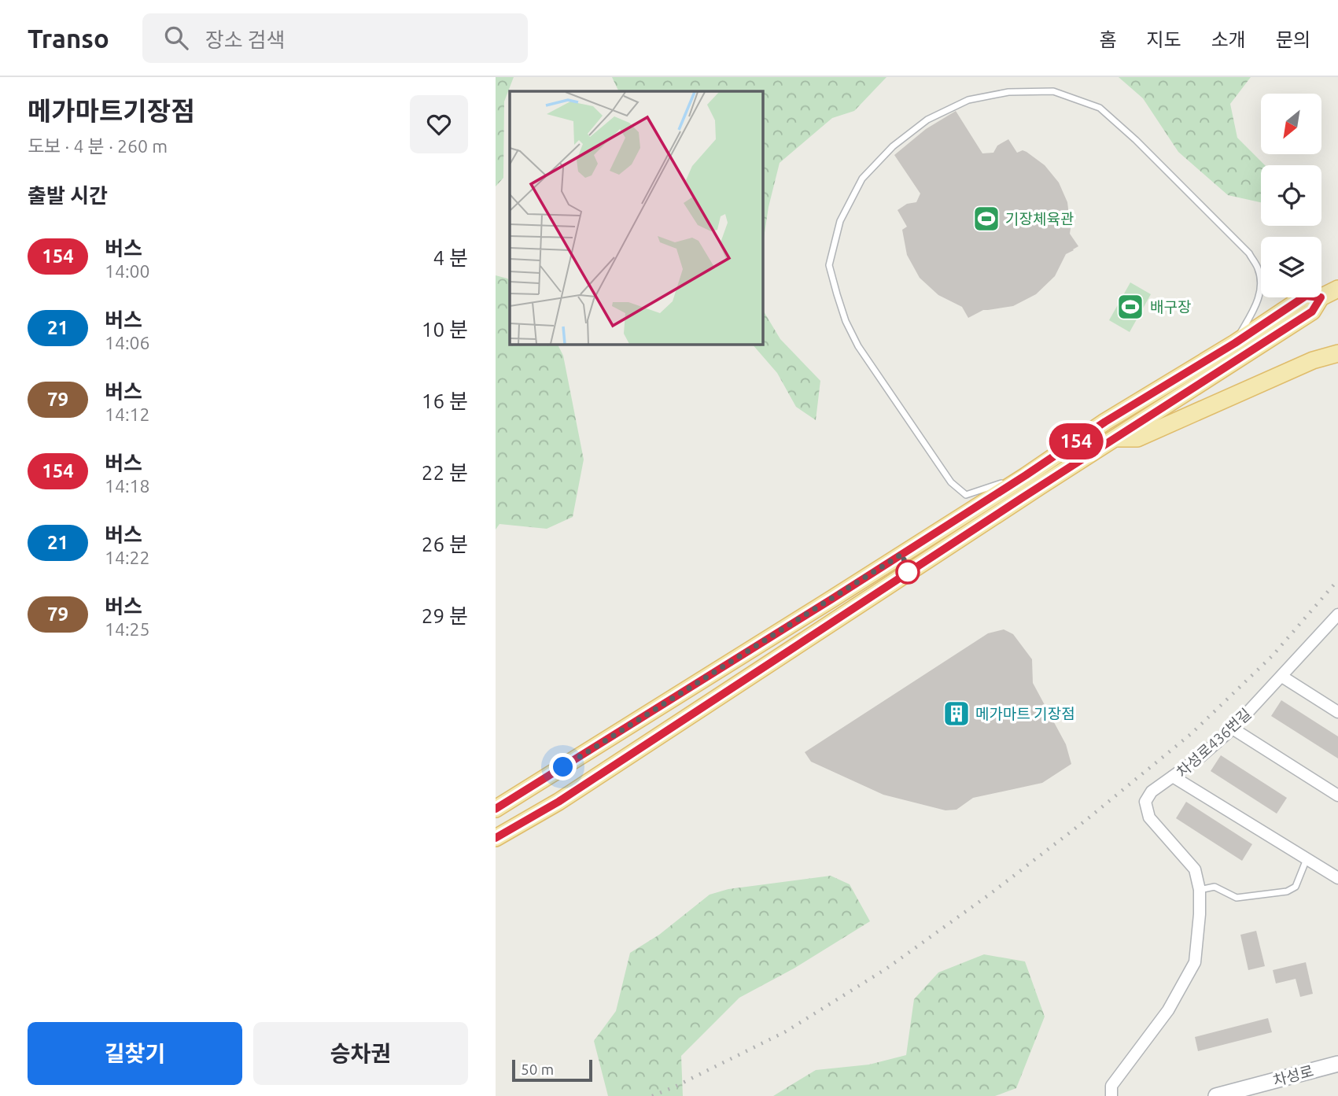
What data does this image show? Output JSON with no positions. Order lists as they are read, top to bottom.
{
  "streets": {
    "main road": ["차성로"],
    "street": ["차성로436번길"]
  },
  "places": {
    "sports": ["기장체육관", "배구장"],
    "building": ["메가마트 기장점"]
  },
  "lines": ["bus line 154"],
  "scale_bar": "50 m",
  "north": "bottom left",
  "page": {
    "header": "Transo",
    "search": "장소 검색",
    "nav": [
      "홈",
      "지도",
      "소개",
      "문의"
    ],
    "heading": [
      ["메가마트기장점", "도보 · 4 분 · 260 m"],
      "출발 시간"
    ],
    "on_map": "154",
    "list": [
      {
        "mark": "154",
        "name": "버스",
        "note": "14:00",
        "value": "4 분"
      },
      {
        "mark": "21",
        "name": "버스",
        "note": "14:06",
        "value": "10 분"
      },
      {
        "mark": "79",
        "name": "버스",
        "note": "14:12",
        "value": "16 분"
      },
      {
        "mark": "154",
        "name": "버스",
        "note": "14:18",
        "value": "22 분"
      },
      {
        "mark": "21",
        "name": "버스",
        "note": "14:22",
        "value": "26 분"
      },
      {
        "mark": "79",
        "name": "버스",
        "note": "14:25",
        "value": "29 분"
      }
    ],
    "buttons": ["길찾기", "승차권"],
    "scale": "50 m"
  }
}
